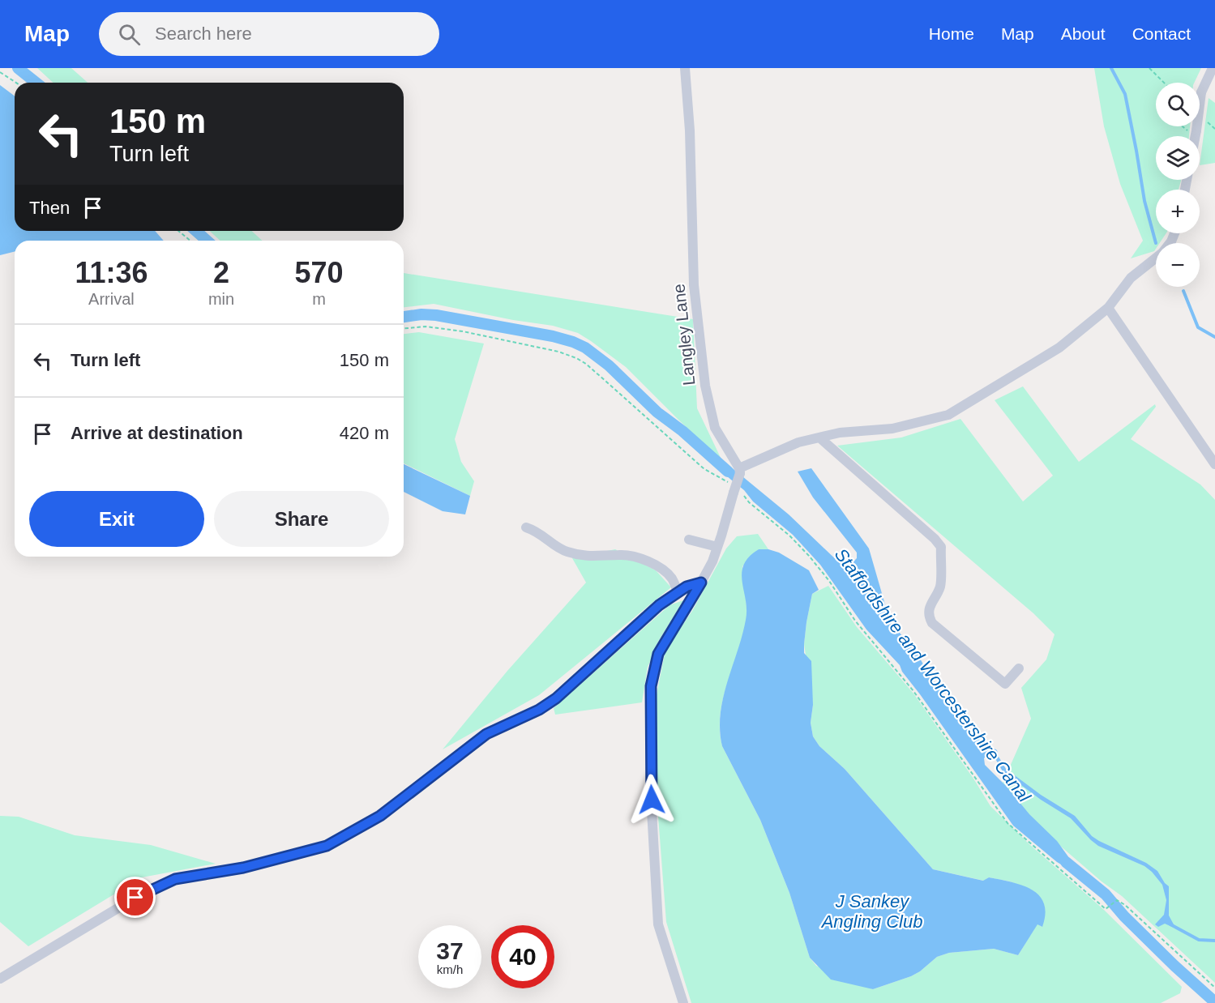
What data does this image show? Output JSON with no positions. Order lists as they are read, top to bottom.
{
  "streets": {
    "street": ["Langley Lane"]
  },
  "water": ["Staffordshire and Worcestershire Canal", "J Sankey Angling Club"],
  "page": {
    "header": "Map",
    "search": "Search here",
    "nav": [
      "Home",
      "Map",
      "About",
      "Contact"
    ],
    "map_buttons": ["+", "−"],
    "turn": ["150 m", "Turn left"],
    "then": "Then",
    "eta": [
      "11:36",
      "Arrival",
      "2",
      "min",
      "570",
      "m"
    ],
    "list": [
      {
        "name": "Turn left",
        "value": "150 m"
      },
      {
        "name": "Arrive at destination",
        "value": "420 m"
      }
    ],
    "buttons": ["Exit", "Share"],
    "speed": "37 km/h",
    "limit": "40"
  }
}
